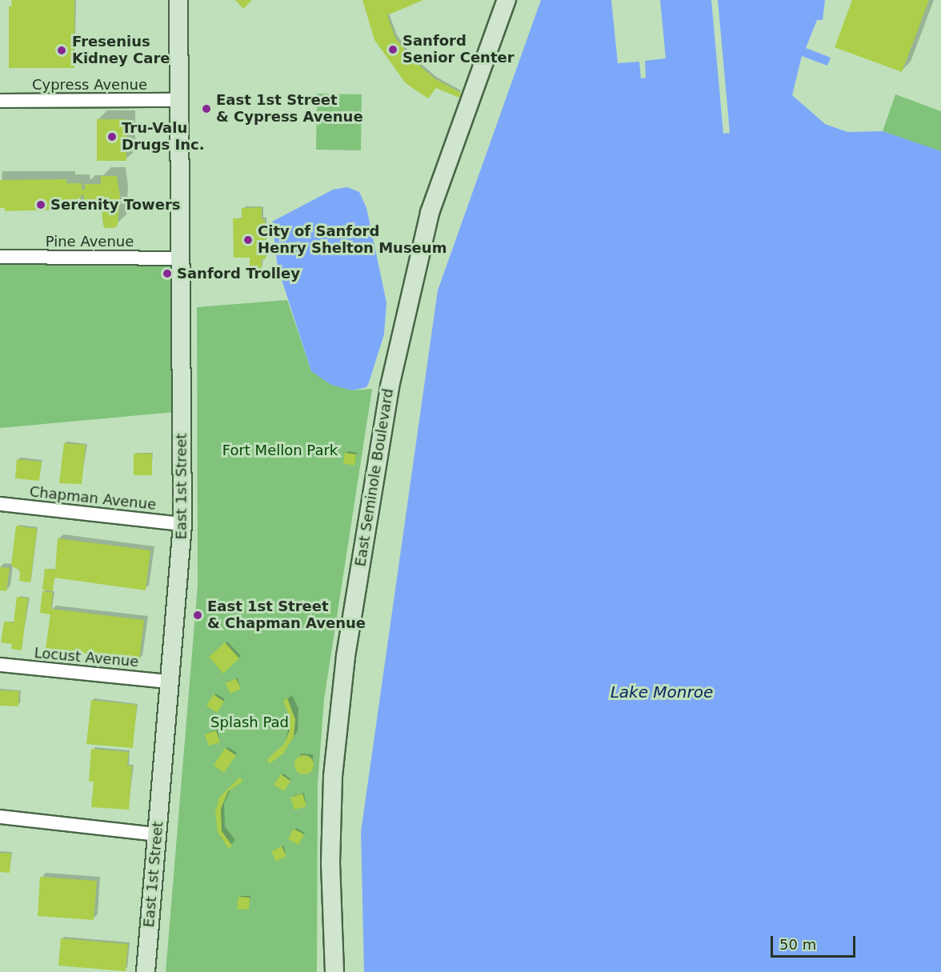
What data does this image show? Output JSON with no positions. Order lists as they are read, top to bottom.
{
  "streets": {
    "street": [
      "Cypress Avenue",
      "Pine Avenue",
      "East Seminole Boulevard",
      "East 1st Street",
      "Chapman Avenue",
      "Locust Avenue"
    ]
  },
  "crossings": [
    ["Cypress Avenue", "East 1st Street"],
    ["Pine Avenue", "East 1st Street"],
    ["East 1st Street", "Chapman Avenue"],
    ["East 1st Street", "Locust Avenue"]
  ],
  "water": ["Lake Monroe"],
  "parks": ["Fort Mellon Park", "Splash Pad"],
  "places": [
    "Sanford Senior Center",
    "Fresenius Kidney Care",
    "East 1st Street & Cypress Avenue",
    "Tru-Valu Drugs Inc.",
    "Serenity Towers",
    "City of Sanford Henry Shelton Museum",
    "Sanford Trolley",
    "East 1st Street & Chapman Avenue"
  ],
  "scale_bar": "50 m"
}
